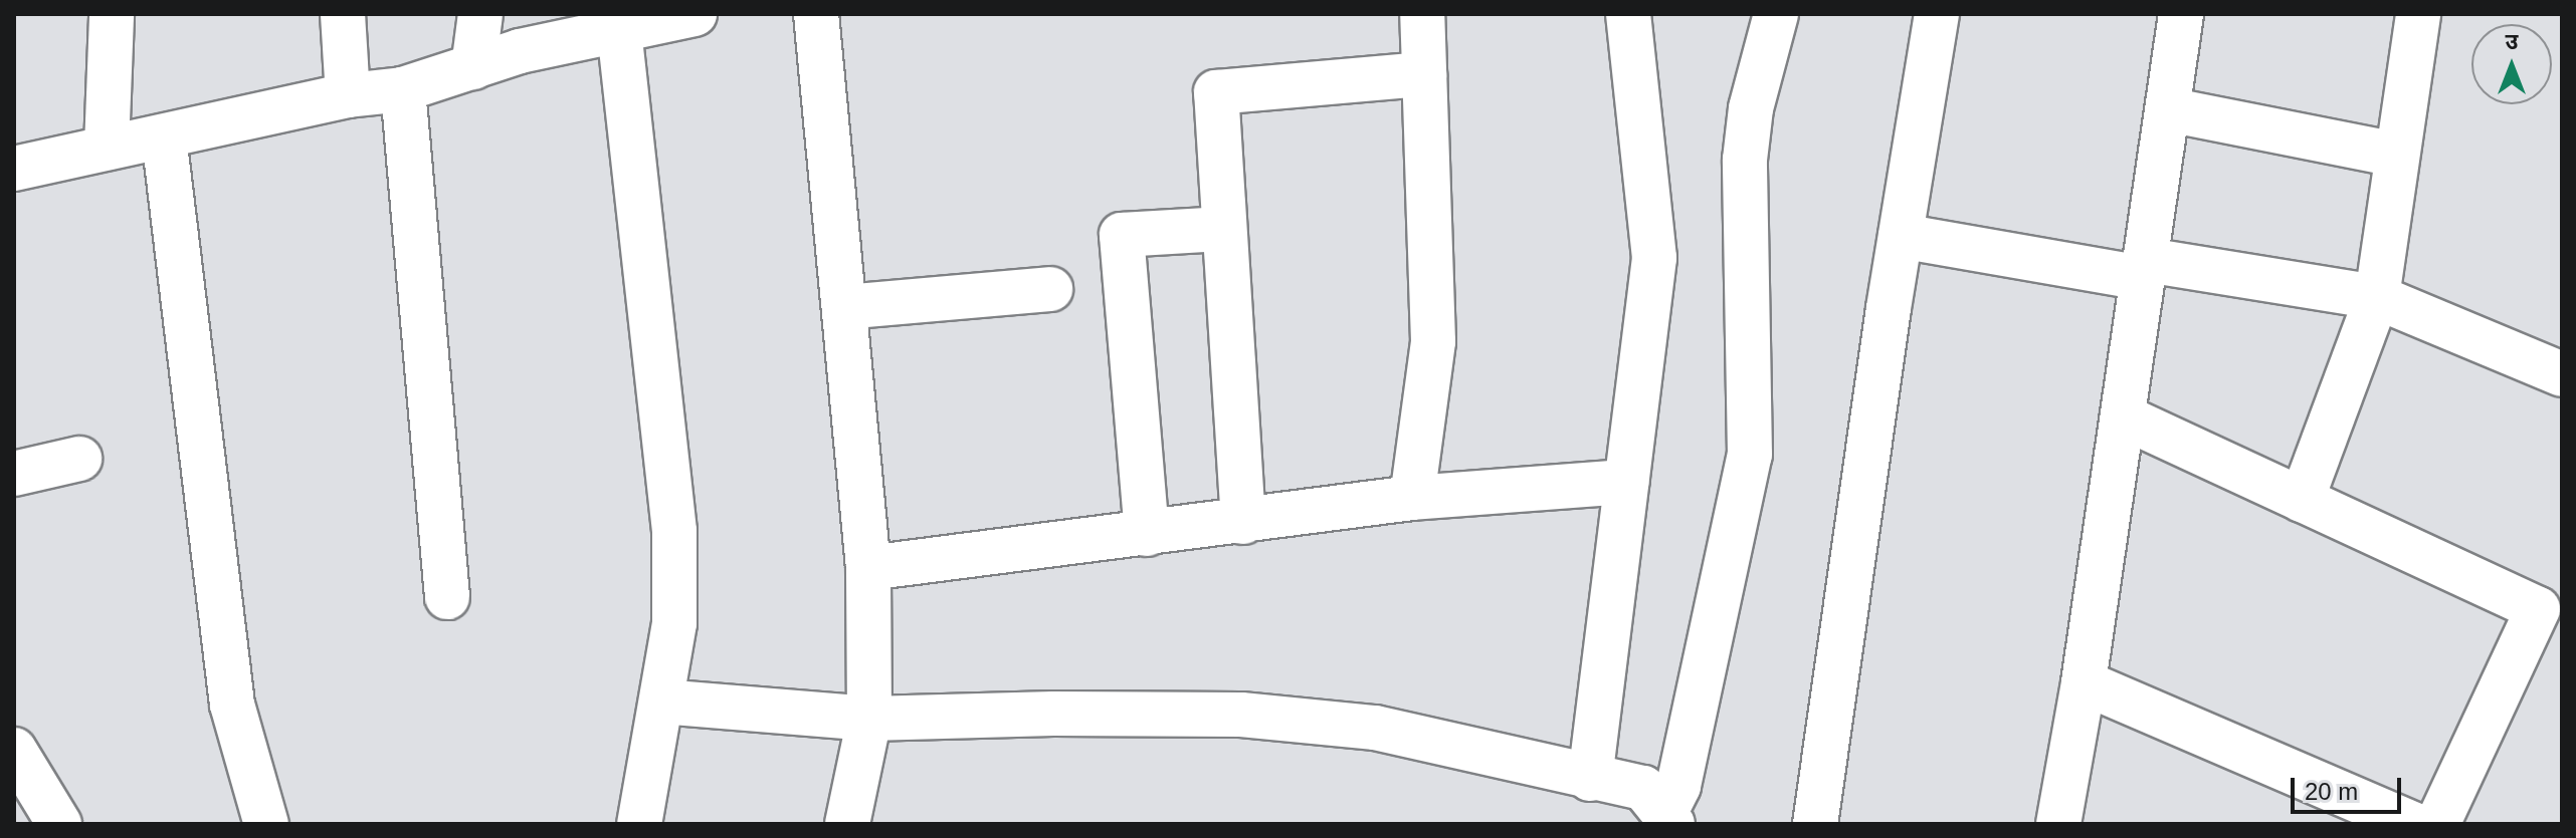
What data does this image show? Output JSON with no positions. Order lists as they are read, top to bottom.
{
  "scale_bar": "20 m",
  "north": "top"
}
